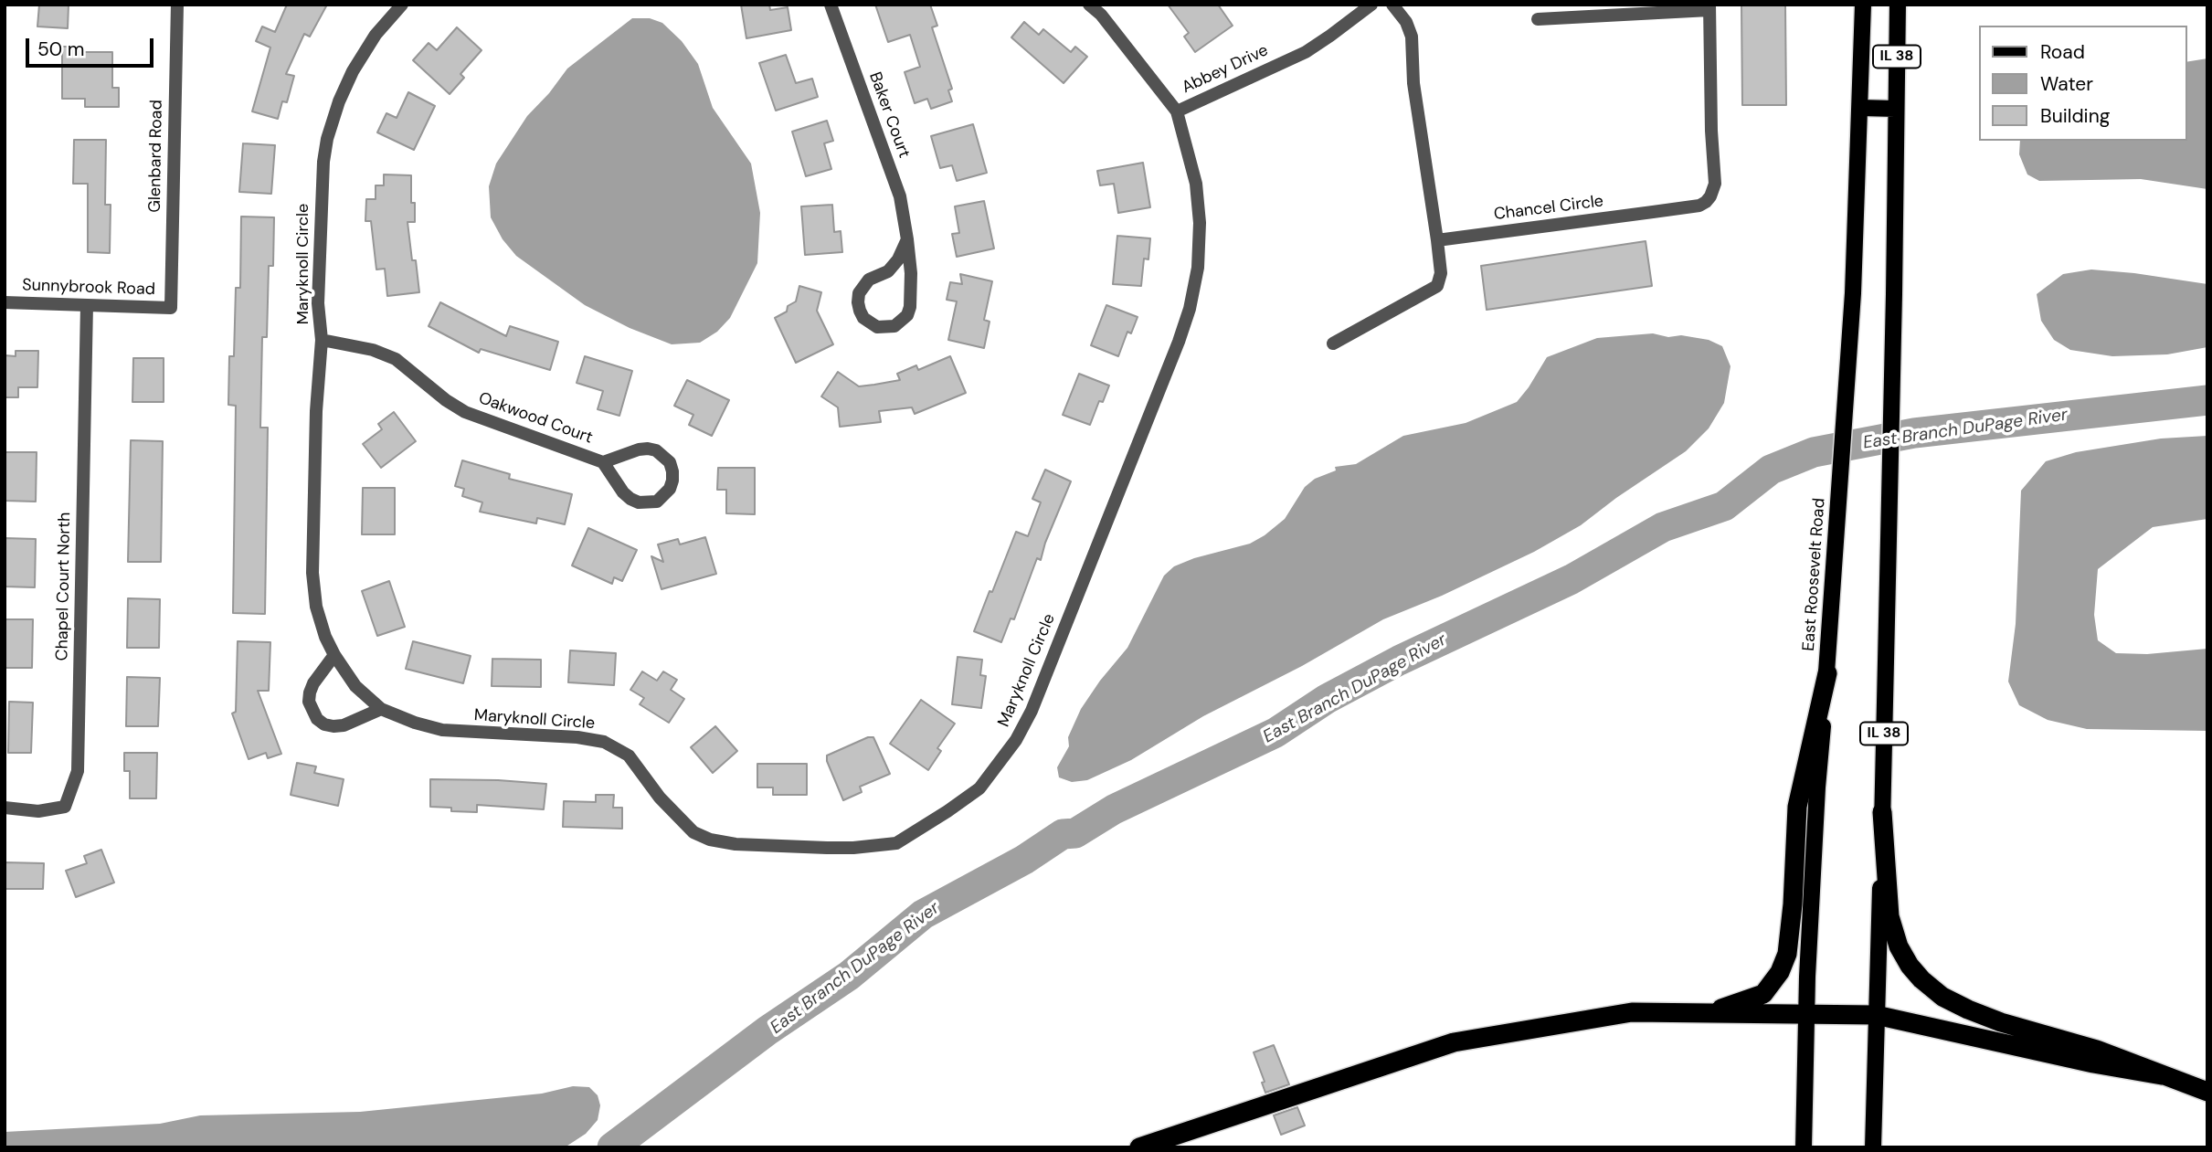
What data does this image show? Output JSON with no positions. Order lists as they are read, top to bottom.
{
  "streets": {
    "main road": ["IL 38", "East Roosevelt Road"],
    "street": [
      "Abbey Drive",
      "Baker Court",
      "Glenbard Road",
      "Chancel Circle",
      "Maryknoll Circle",
      "Sunnybrook Road",
      "Oakwood Court",
      "Chapel Court North"
    ]
  },
  "crossings": [
    ["Abbey Drive", "Maryknoll Circle"],
    ["Glenbard Road", "Sunnybrook Road"],
    ["Maryknoll Circle", "Oakwood Court"],
    ["Sunnybrook Road", "Chapel Court North"]
  ],
  "water": ["East Branch DuPage River"],
  "legend": ["Road", "Water", "Building"],
  "scale_bar": "50 m"
}
